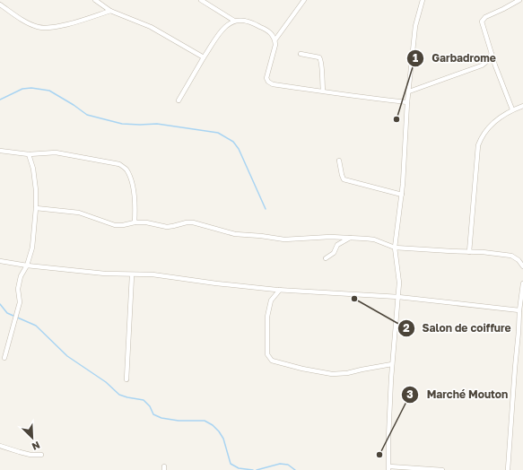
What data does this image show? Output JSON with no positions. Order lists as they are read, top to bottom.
{
  "places": ["Garbadrome", "Salon de coiffure", "Marché Mouton"],
  "north": "bottom right"
}
